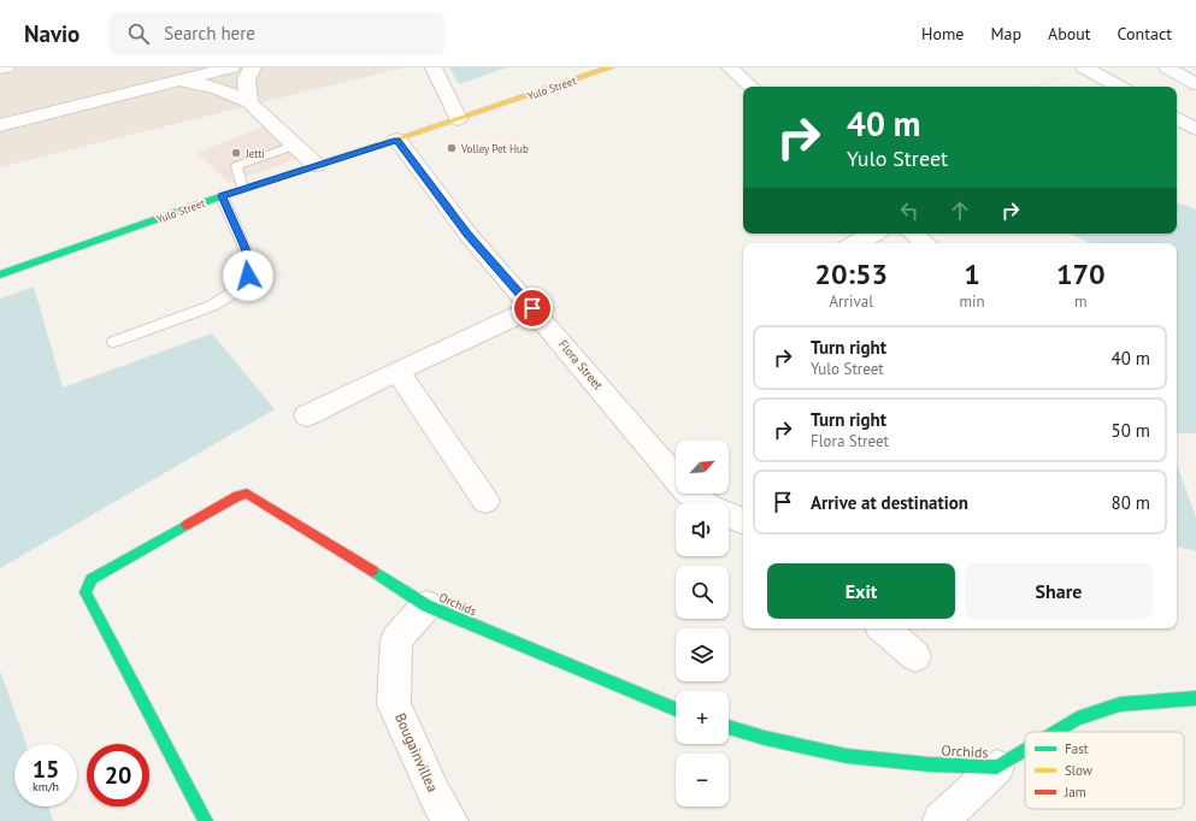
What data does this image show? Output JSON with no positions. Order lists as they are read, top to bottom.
{
  "streets": {
    "street": [
      "Yulo Street",
      "Flora Street",
      "Orchids",
      "Bougainvillea"
    ]
  },
  "crossings": [
    ["Yulo Street", "Flora Street"],
    ["Orchids", "Bougainvillea"]
  ],
  "places": ["Volley Pet Hub", "Jetti"],
  "legend": ["Fast", "Slow", "Jam"],
  "north": "top right",
  "page": {
    "header": "Navio",
    "search": "Search here",
    "nav": [
      "Home",
      "Map",
      "About",
      "Contact"
    ],
    "turn": ["40 m", "Yulo Street"],
    "eta": [
      "20:53",
      "Arrival",
      "1",
      "min",
      "170",
      "m"
    ],
    "list": [
      {
        "name": "Turn right",
        "note": "Yulo Street",
        "value": "40 m"
      },
      {
        "name": "Turn right",
        "note": "Flora Street",
        "value": "50 m"
      },
      {
        "name": "Arrive at destination",
        "value": "80 m"
      }
    ],
    "map_buttons": ["+", "−"],
    "buttons": ["Exit", "Share"],
    "speed": "15 km/h",
    "limit": "20"
  }
}
